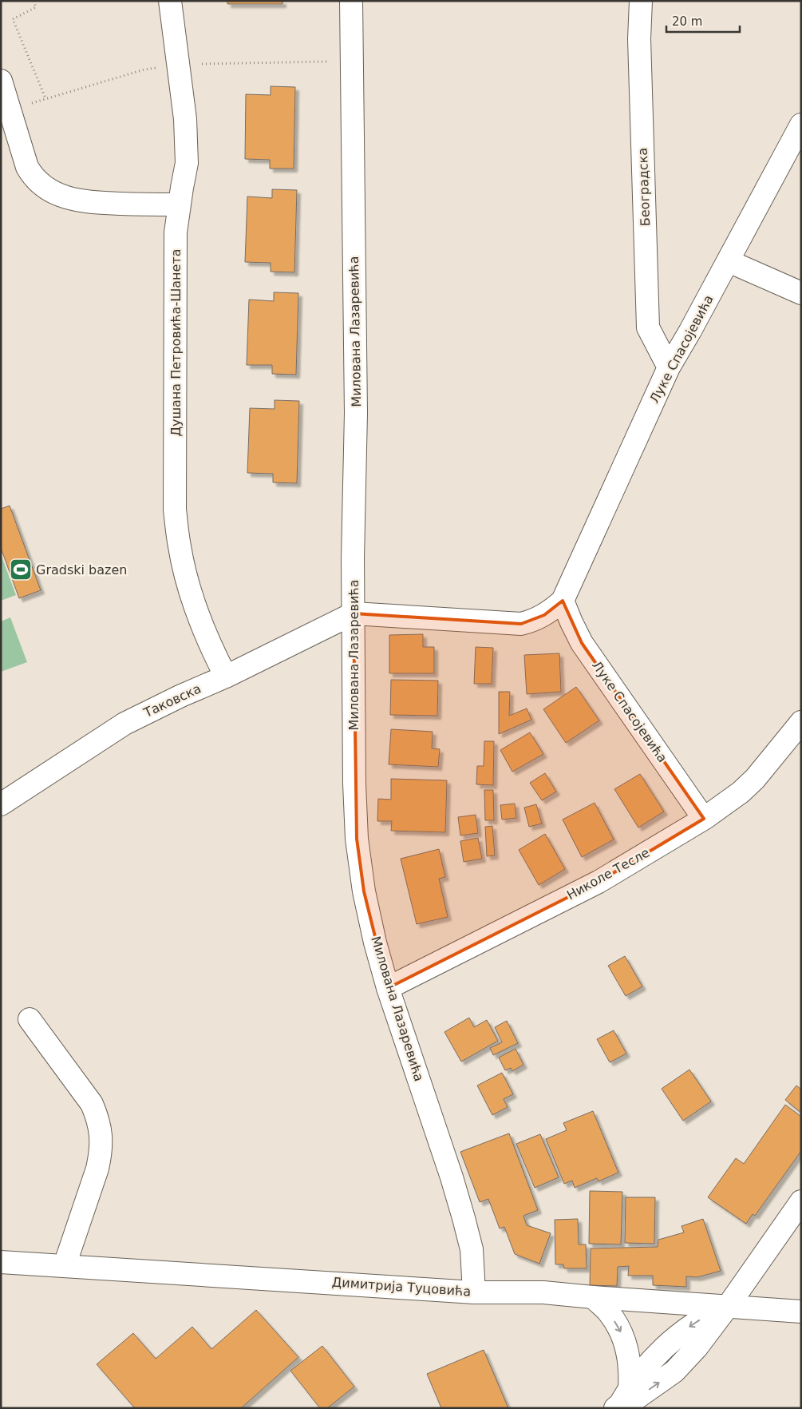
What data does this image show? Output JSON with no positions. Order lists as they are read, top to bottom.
{
  "streets": {
    "street": [
      "Београдска",
      "Милована Лазаревића",
      "Душана Петровића-Шанета",
      "Луке Спасојевића",
      "Таковска",
      "Николе Тесле",
      "Димитрија Туцовића"
    ]
  },
  "crossings": [
    ["Београдска", "Луке Спасојевића"],
    ["Милована Лазаревића", "Луке Спасојевића"],
    ["Милована Лазаревића", "Таковска"],
    ["Милована Лазаревића", "Николе Тесле"],
    ["Милована Лазаревића", "Димитрија Туцовића"],
    ["Душана Петровића-Шанета", "Таковска"],
    ["Луке Спасојевића", "Таковска"],
    ["Луке Спасојевића", "Николе Тесле"]
  ],
  "places": {
    "sports": ["Gradski bazen"]
  },
  "scale_bar": "20 m"
}
